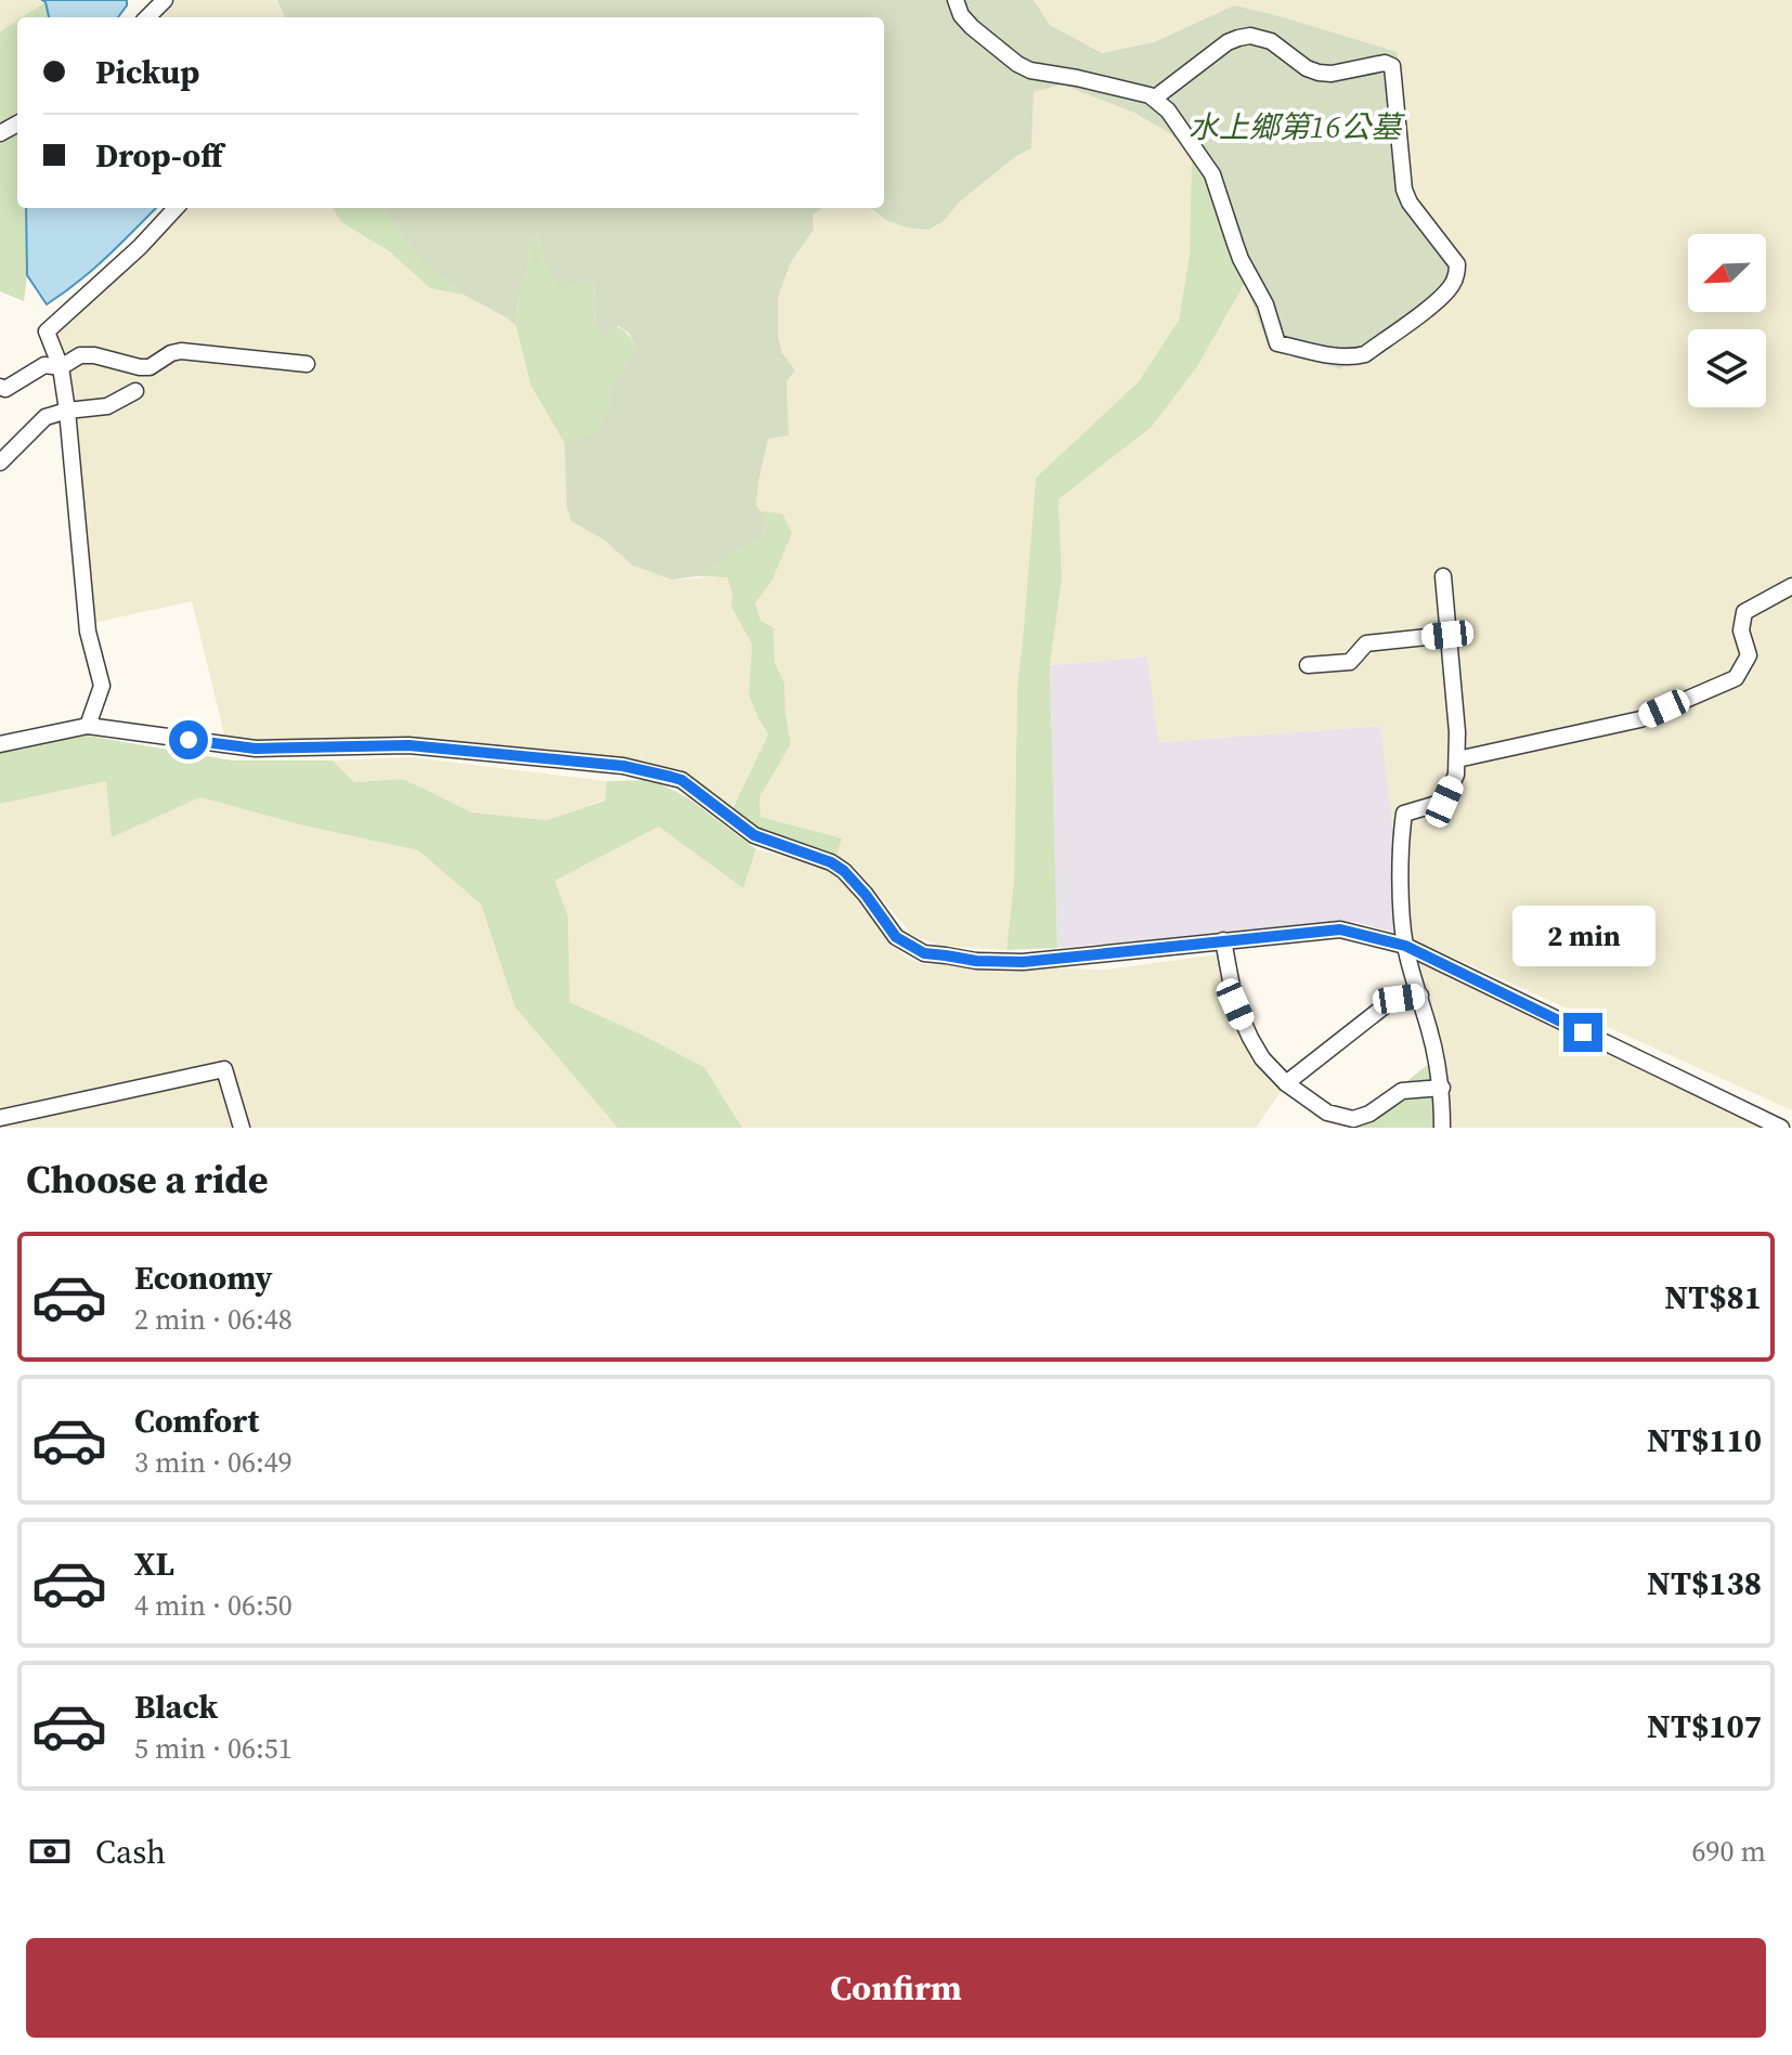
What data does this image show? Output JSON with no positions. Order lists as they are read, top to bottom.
{
  "parks": ["水上鄉第16公墓"],
  "north": "bottom left",
  "page": {
    "banner": ["Pickup", "Drop-off"],
    "bubble": "2 min",
    "heading": "Choose a ride",
    "list": [
      {
        "name": "Economy",
        "note": "2 min · 06:48",
        "value": "NT$81"
      },
      {
        "name": "Comfort",
        "note": "3 min · 06:49",
        "value": "NT$110"
      },
      {
        "name": "XL",
        "note": "4 min · 06:50",
        "value": "NT$138"
      },
      {
        "name": "Black",
        "note": "5 min · 06:51",
        "value": "NT$107"
      }
    ],
    "pay": ["Cash", "690 m"],
    "buttons": "Confirm"
  }
}
